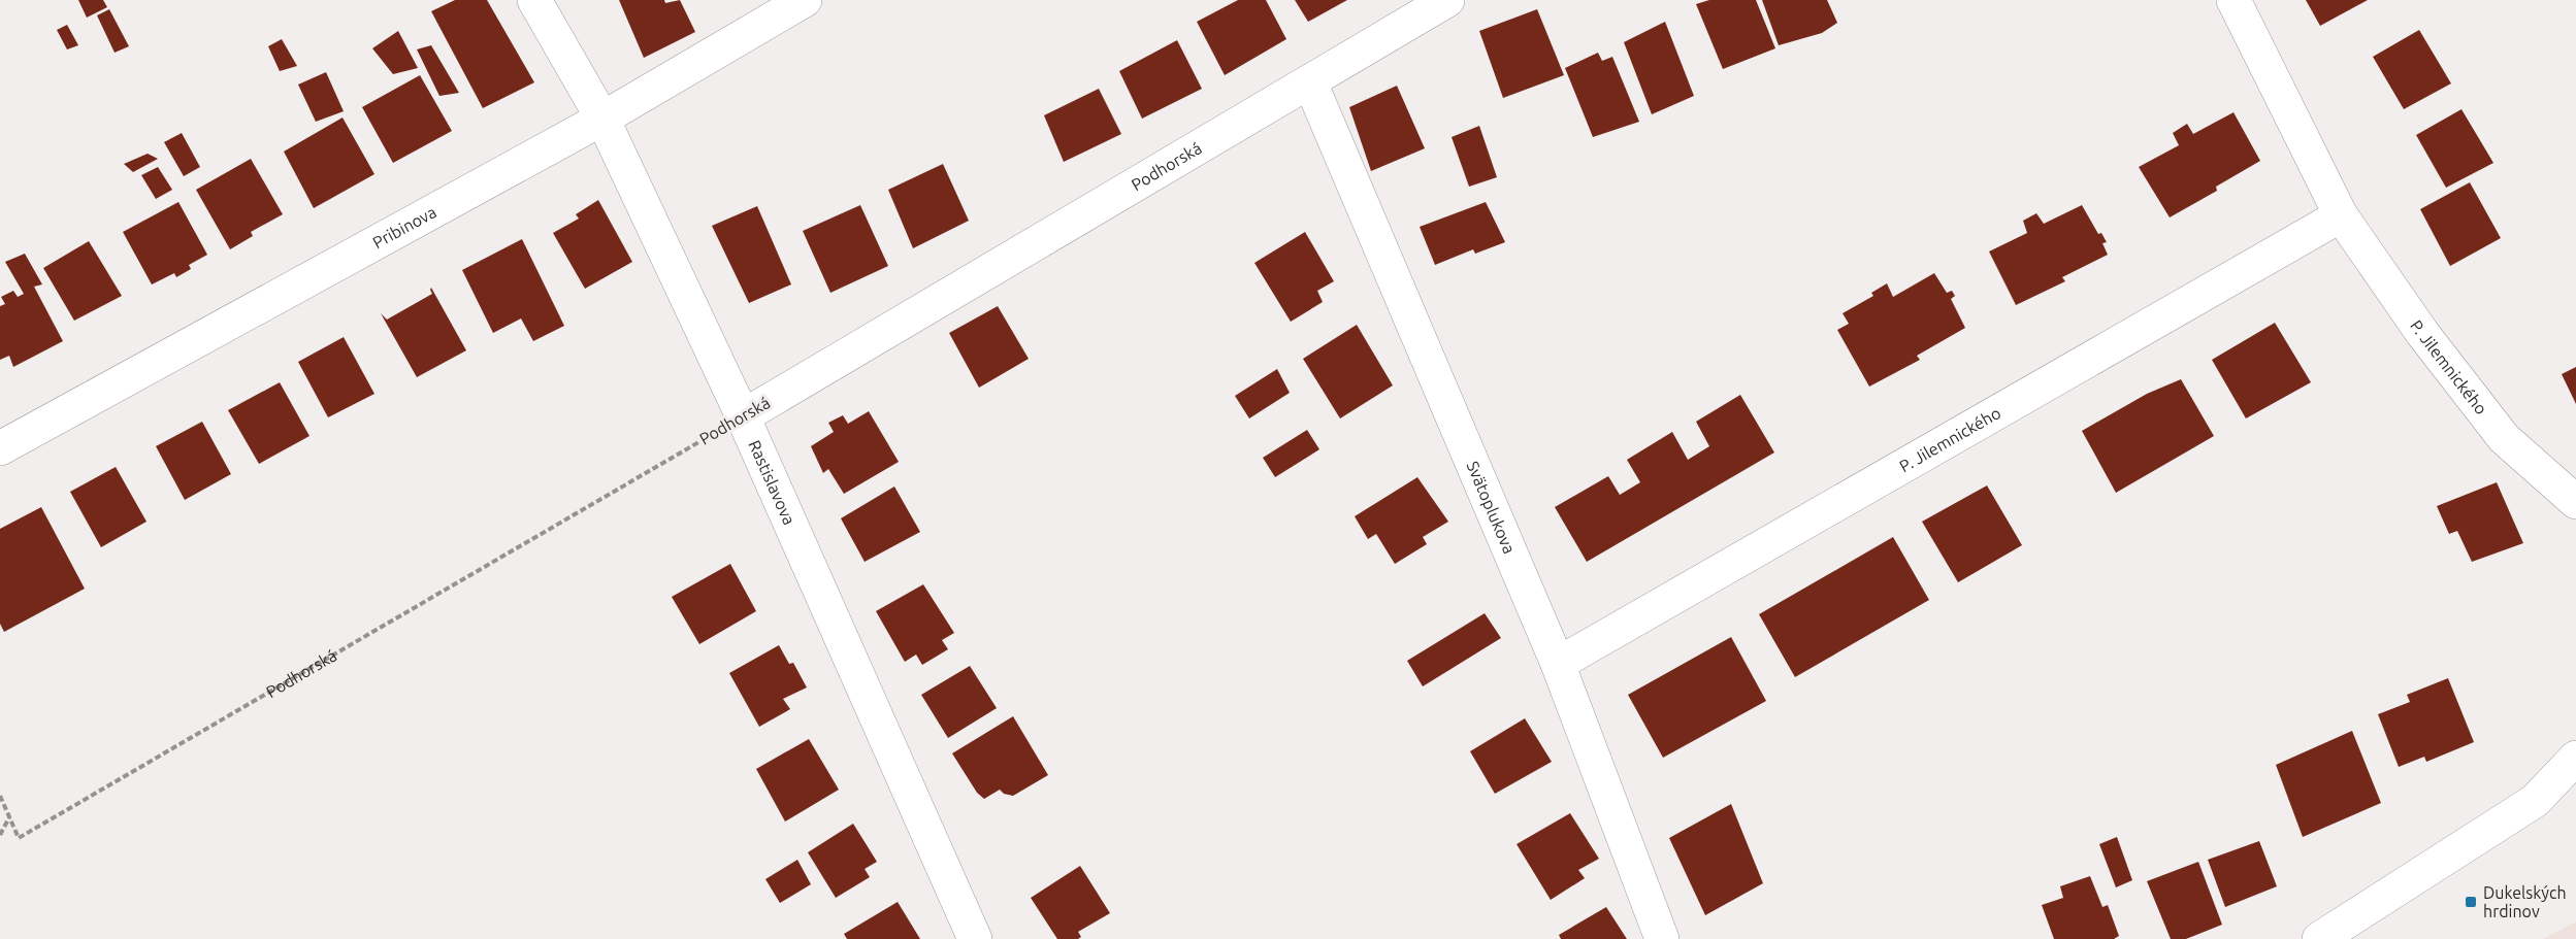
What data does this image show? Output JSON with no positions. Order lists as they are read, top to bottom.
{
  "streets": {
    "street": [
      "Podhorská",
      "Pribinova",
      "P. Jilemnického",
      "Rastislavova",
      "Svätoplukova"
    ]
  },
  "crossings": [
    ["Podhorská", "Rastislavova"],
    ["Podhorská", "Svätoplukova"],
    ["Pribinova", "Rastislavova"],
    ["P. Jilemnického", "Svätoplukova"]
  ],
  "places": {
    "transit": ["Dukelských hrdinov"]
  }
}
